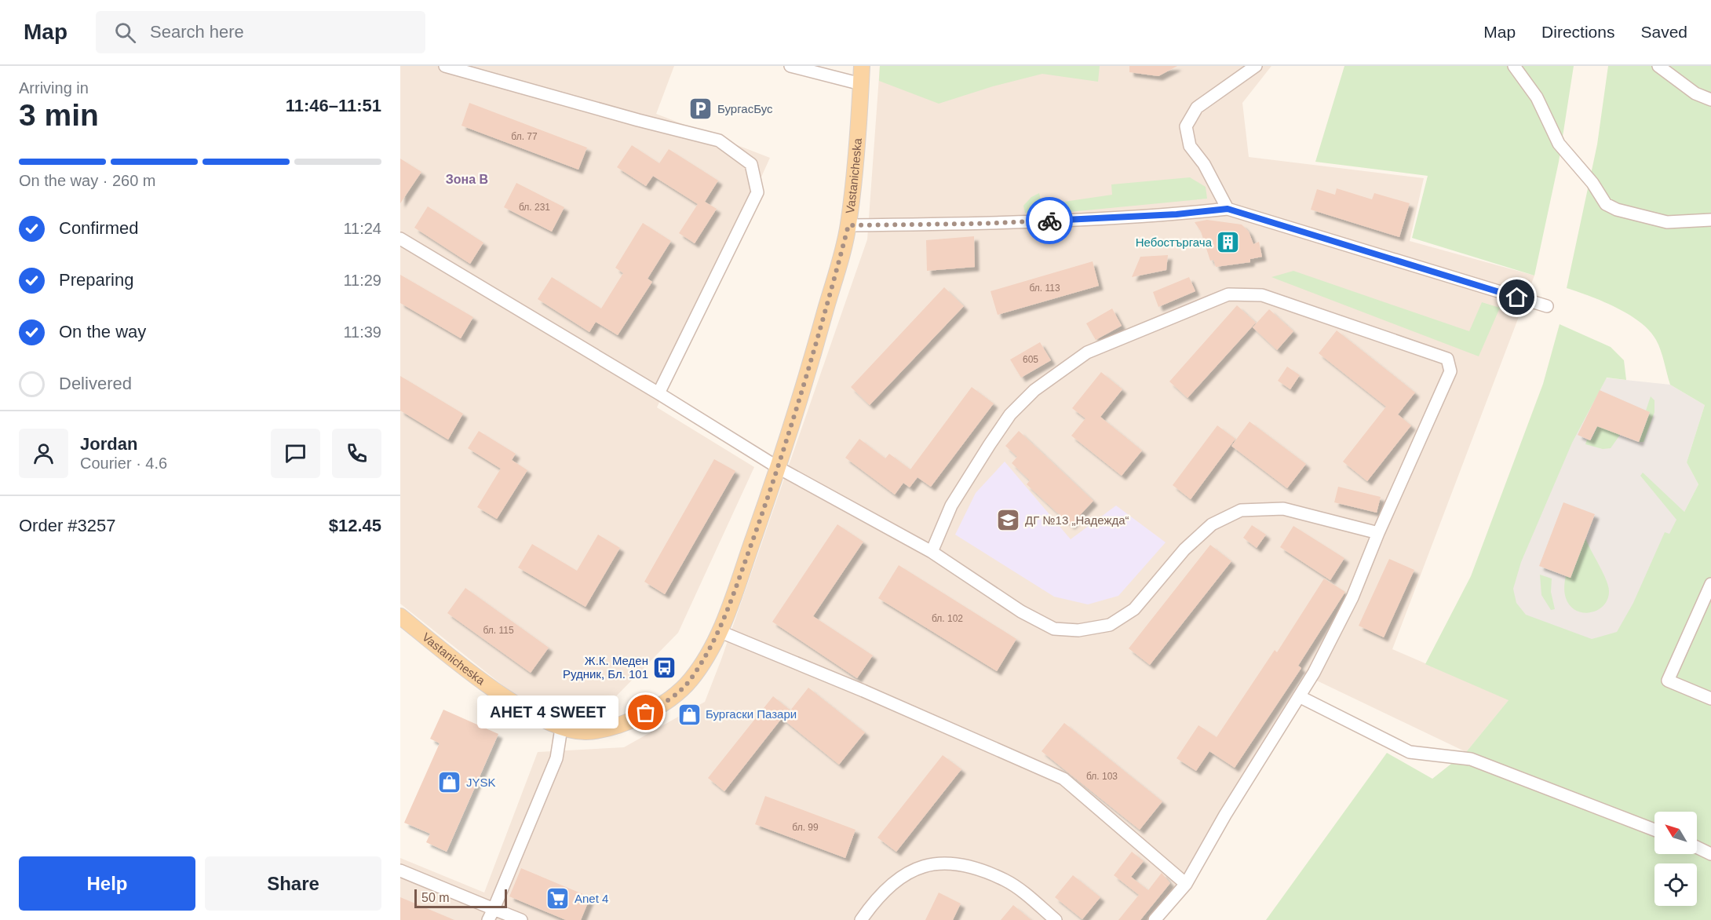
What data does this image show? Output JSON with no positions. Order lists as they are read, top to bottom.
{
  "streets": {
    "main road": ["Vastanicheska"]
  },
  "districts": ["Зона В"],
  "places": {
    "parking": ["БургасБус"],
    "building": ["Небостъргача"],
    "school or university": ["ДГ №13 „Надежда“"],
    "bus stop": ["Ж.К. Меден Рудник, Бл. 101"],
    "other": ["АНЕТ 4 SWEET"],
    "shop": ["Бургаски Пазари", "JYSK"],
    "supermarket": ["Anet 4"]
  },
  "house_numbers": [
    "бл. 77",
    "бл. 231",
    "бл. 113",
    "605",
    "бл. 102",
    "бл. 115",
    "бл. 103",
    "бл. 99"
  ],
  "scale_bar": "50 m",
  "north": "top left",
  "page": {
    "header": "Map",
    "search": "Search here",
    "nav": ["Map", "Directions", "Saved"],
    "heading": ["3 min", "Arriving in", "11:46–11:51"],
    "panel": [
      "Jordan",
      "Courier · 4.6",
      "Order #3257",
      "$12.45"
    ],
    "bar": "On the way · 260 m",
    "list": [
      ["Confirmed", "11:24"],
      ["Preparing", "11:29"],
      ["On the way", "11:39"],
      "Delivered"
    ],
    "bubble": "АНЕТ 4 SWEET",
    "buttons": ["Help", "Share"],
    "scale": "50 m"
  }
}
